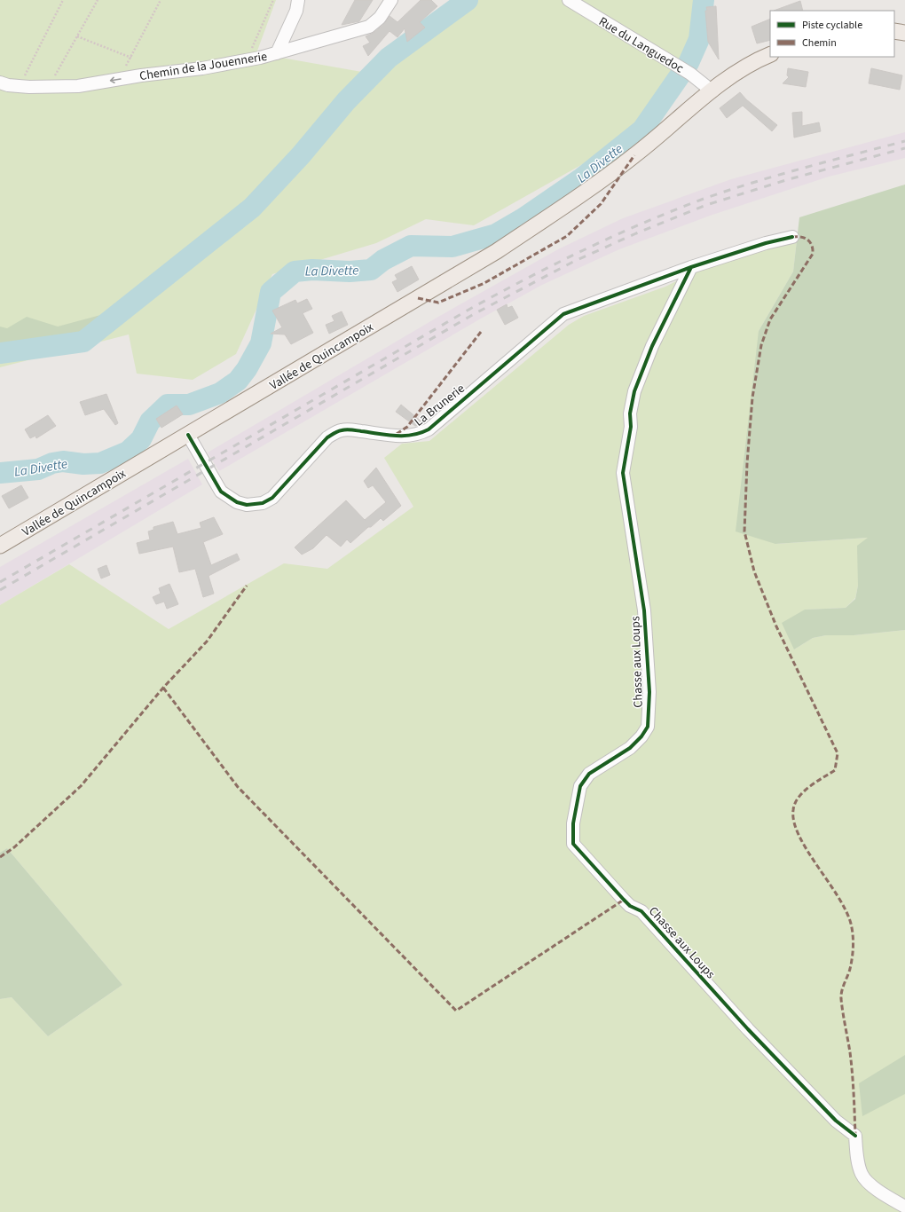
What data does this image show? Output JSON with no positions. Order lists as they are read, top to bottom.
{
  "streets": {
    "main road": ["Vallée de Quincampoix"],
    "street": [
      "Rue du Languedoc",
      "Chemin de la Jouennerie",
      "La Brunerie",
      "Chasse aux Loups"
    ]
  },
  "crossings": [
    ["Rue du Languedoc", "Vallée de Quincampoix"],
    ["Vallée de Quincampoix", "La Brunerie"],
    ["La Brunerie", "Chasse aux Loups"]
  ],
  "one_way": ["Chemin de la Jouennerie"],
  "water": ["La Divette"],
  "legend": ["Piste cyclable", "Chemin"]
}
